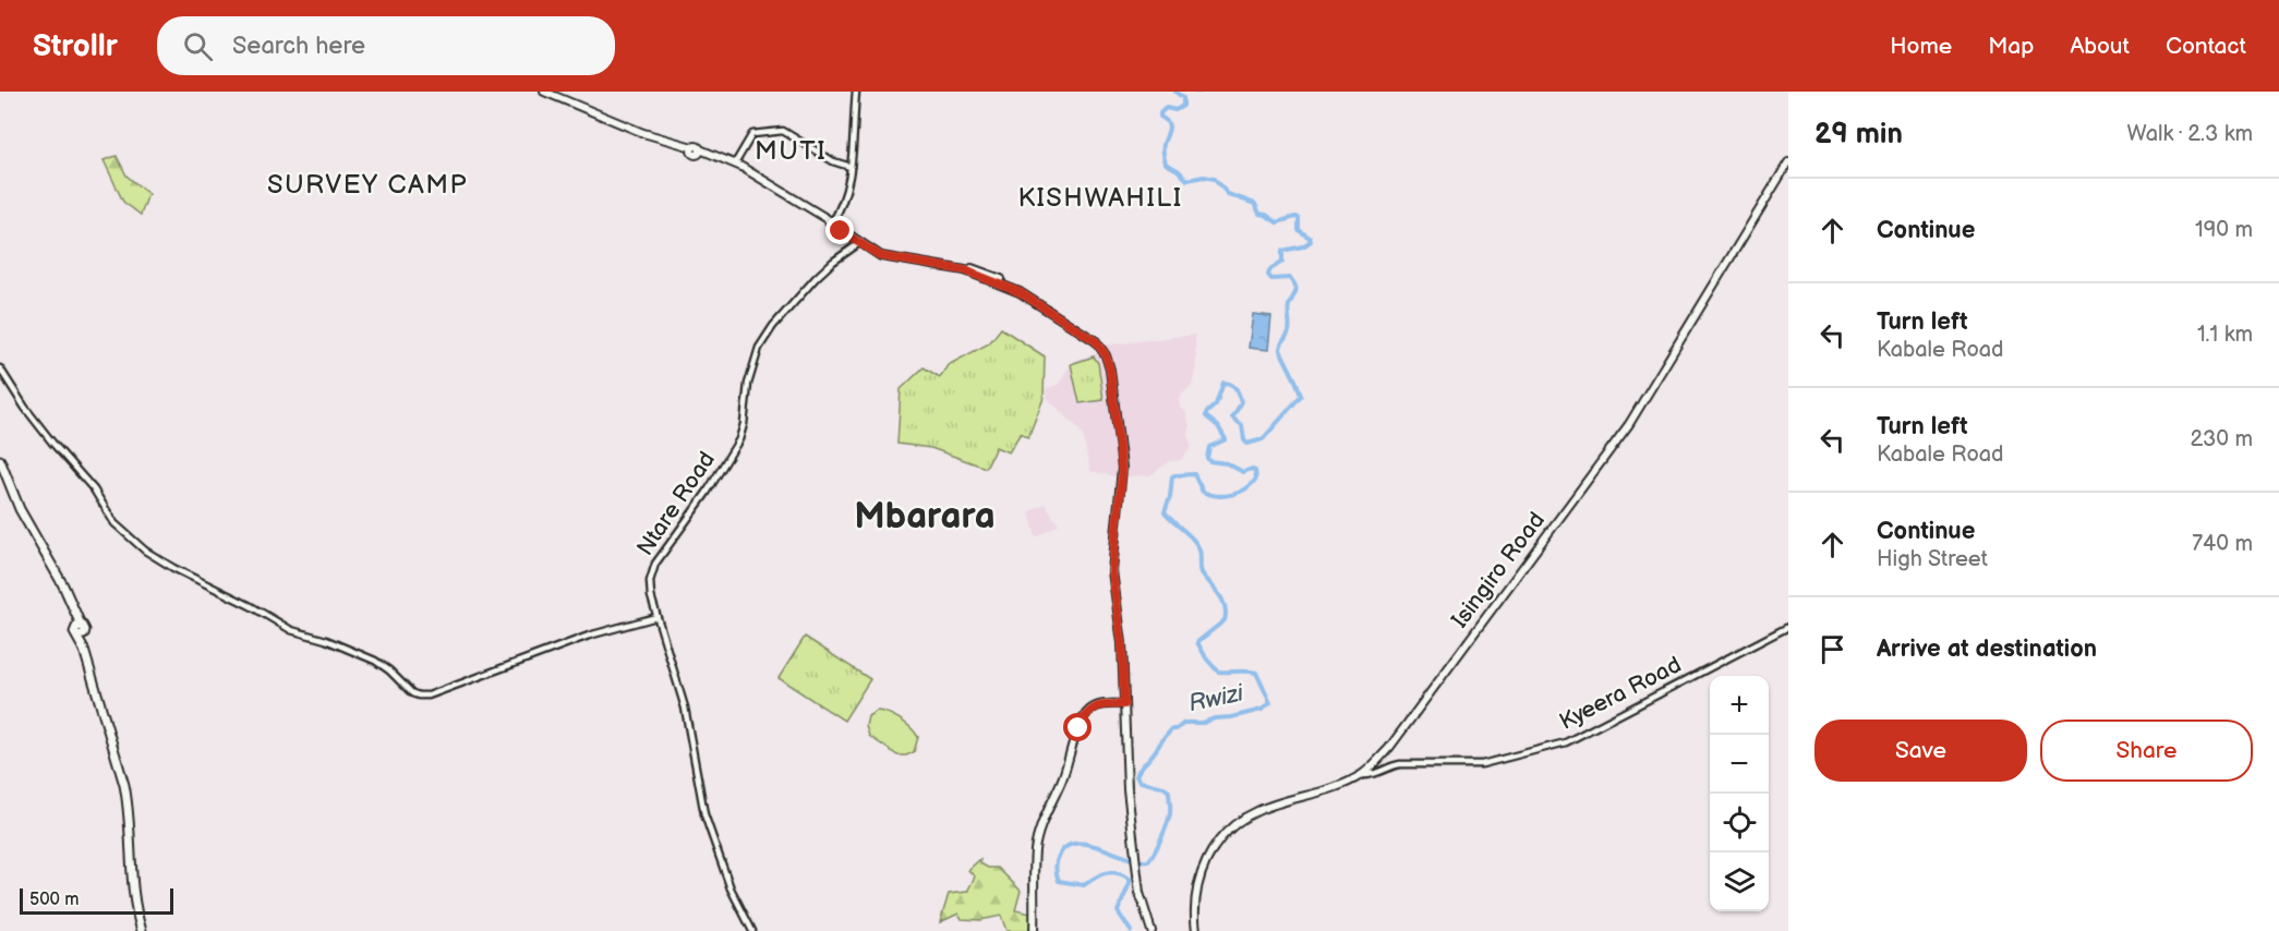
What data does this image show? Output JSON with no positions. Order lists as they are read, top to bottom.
{
  "streets": {
    "main road": ["Ntare Road", "Isingiro Road", "Kyeera Road"]
  },
  "crossings": [
    ["Isingiro Road", "Kyeera Road"]
  ],
  "districts": [
    "MUTI",
    "SURVEY CAMP",
    "KISHWAHILI",
    "Mbarara"
  ],
  "water": ["Rwizi"],
  "scale_bar": "500 m",
  "page": {
    "header": "Strollr",
    "search": "Search here",
    "nav": [
      "Home",
      "Map",
      "About",
      "Contact"
    ],
    "heading": ["29 min", "Walk · 2.3 km"],
    "list": [
      ["Continue", "190 m"],
      ["Turn left", "Kabale Road", "1.1 km"],
      ["Turn left", "Kabale Road", "230 m"],
      ["Continue", "High Street", "740 m"],
      "Arrive at destination"
    ],
    "map_buttons": ["+", "−"],
    "buttons": ["Save", "Share"],
    "scale": "500 m"
  }
}
